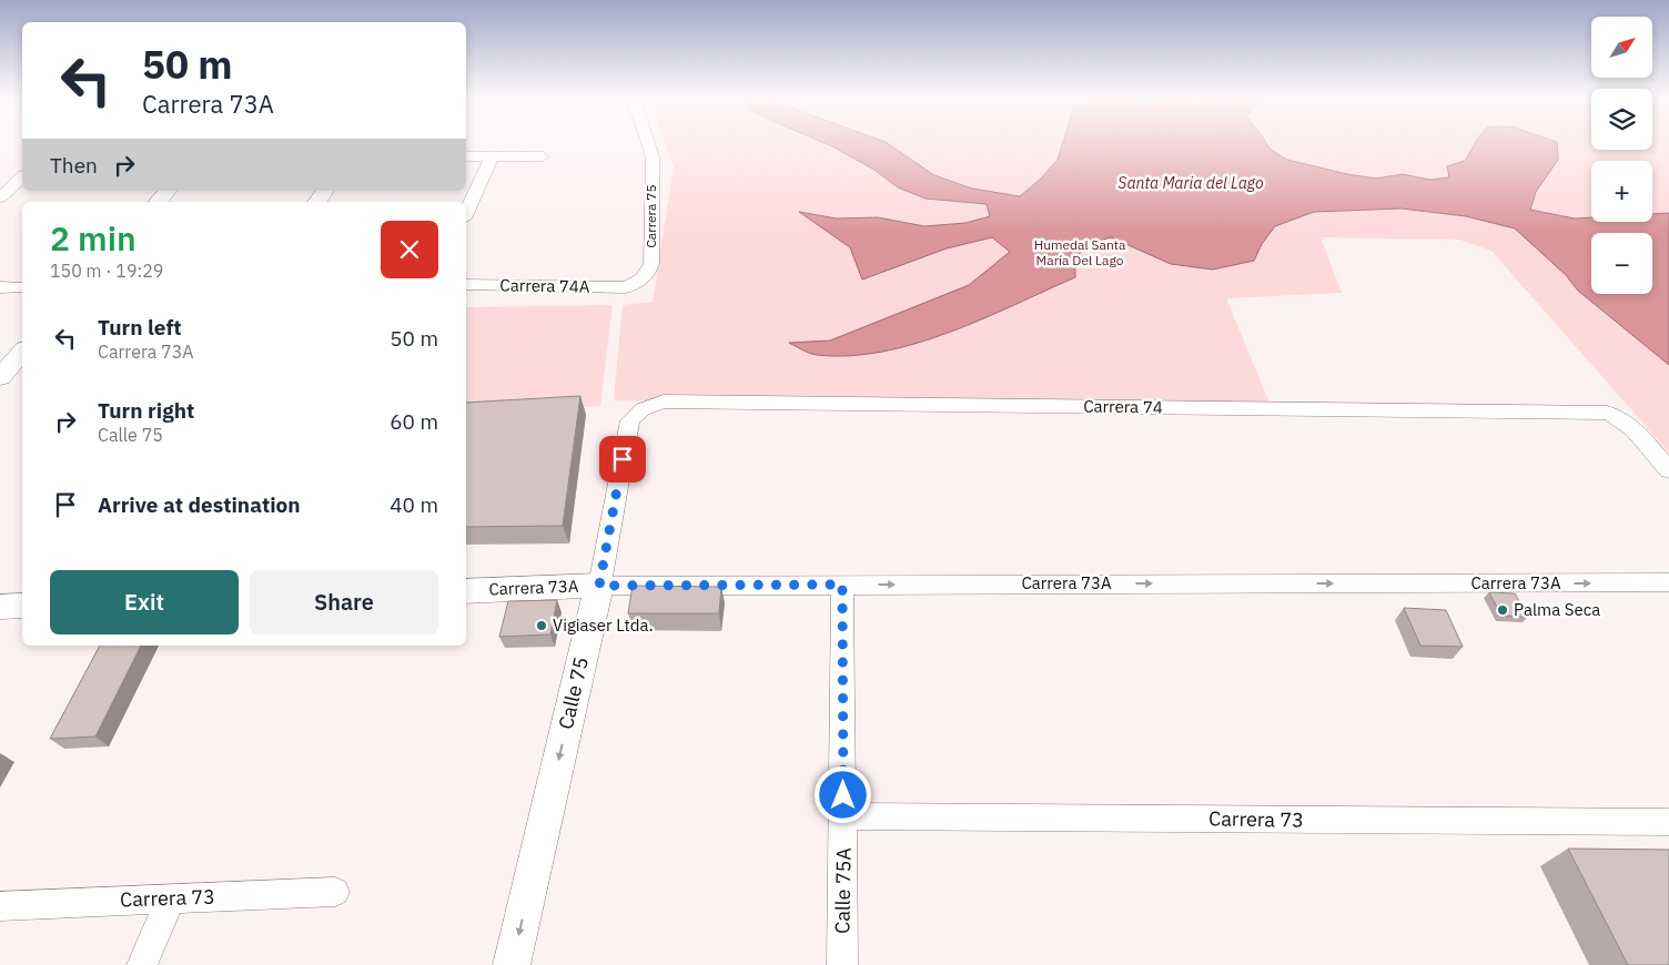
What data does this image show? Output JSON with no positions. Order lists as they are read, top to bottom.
{
  "streets": {
    "street": [
      "Carrera 75",
      "Carrera 74A",
      "Carrera 74",
      "Carrera 73A",
      "Calle 75",
      "Carrera 73",
      "Calle 75A"
    ]
  },
  "crossings": [
    ["Carrera 75", "Carrera 74A"],
    ["Carrera 74", "Calle 75"],
    ["Carrera 73A", "Calle 75"],
    ["Carrera 73A", "Calle 75A"],
    ["Carrera 73", "Calle 75A"]
  ],
  "one_way": ["Carrera 73A", "Calle 75"],
  "water": ["Santa Maria del Lago"],
  "parks": ["Humedal Santa María Del Lago"],
  "places": ["Palma Seca", "Vigiaser Ltda."],
  "north": "top right",
  "page": {
    "map_buttons": ["+", "−"],
    "turn": ["50 m", "Carrera 73A"],
    "then": "Then",
    "heading": ["2 min", "150 m · 19:29"],
    "list": [
      {
        "name": "Turn left",
        "note": "Carrera 73A",
        "value": "50 m"
      },
      {
        "name": "Turn right",
        "note": "Calle 75",
        "value": "60 m"
      },
      {
        "name": "Arrive at destination",
        "value": "40 m"
      }
    ],
    "buttons": ["Exit", "Share"]
  }
}
